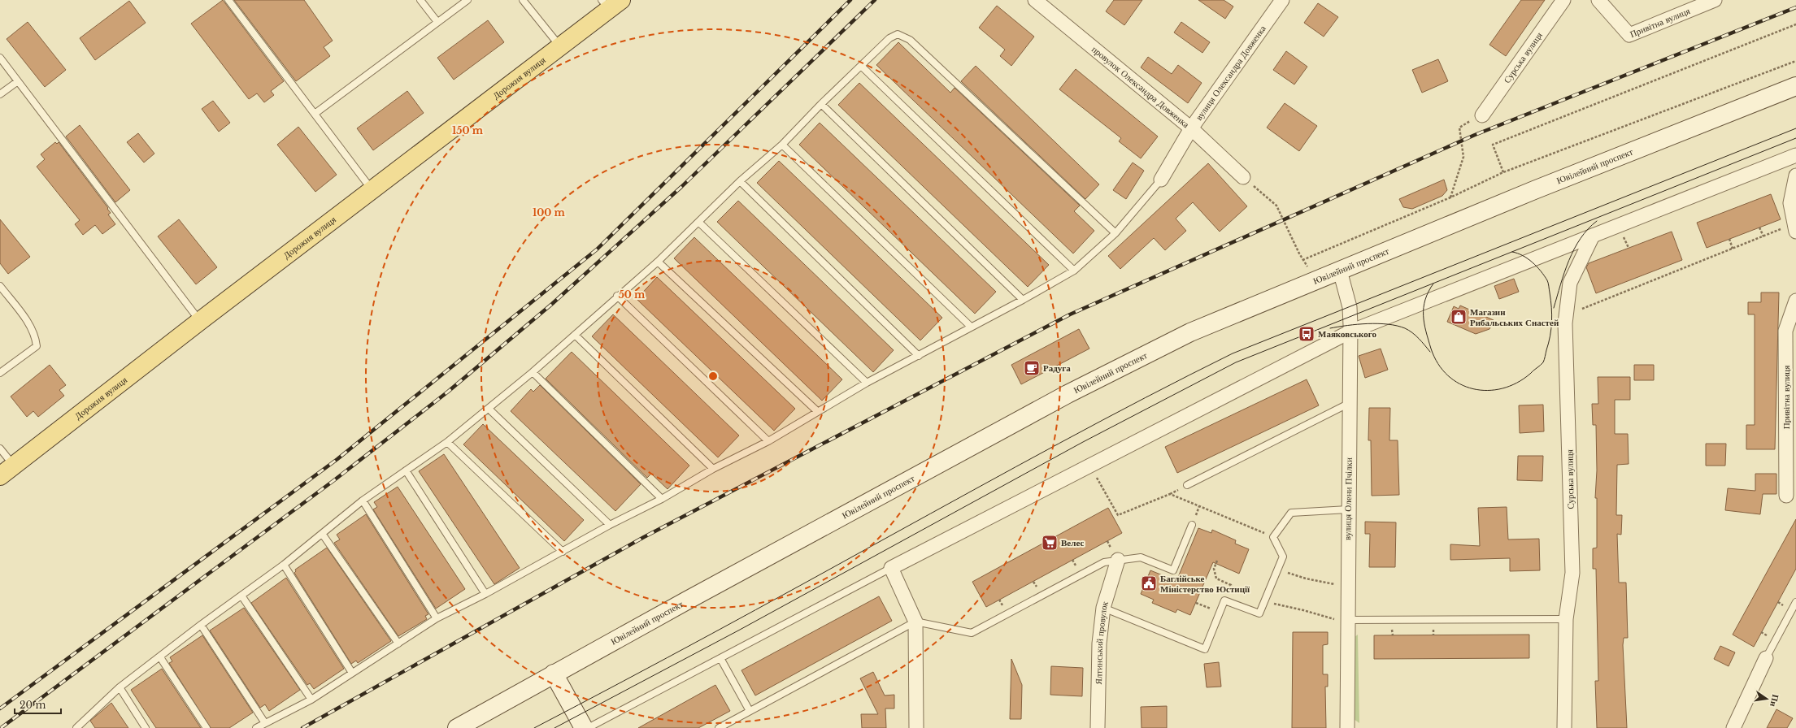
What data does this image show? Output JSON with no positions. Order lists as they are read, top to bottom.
{
  "streets": {
    "main road": ["Дорожня вулиця", "Ювілейний проспект"],
    "street": [
      "Привітна вулиця",
      "Сурська вулиця",
      "вулиця Олександра Довженка",
      "провулок Олександра Довженка",
      "вулиця Олени Пчілки",
      "Ялтинський провулок"
    ]
  },
  "crossings": [
    ["вулиця Олександра Довженка", "провулок Олександра Довженка"],
    ["Ювілейний проспект", "вулиця Олени Пчілки"]
  ],
  "places": {
    "shop": ["Магазин Рибальських Снастей"],
    "bus stop": ["Маяковського"],
    "cafe": ["Радуга"],
    "supermarket": ["Велес"],
    "public building": ["Баглійське Міністерство Юстиції"]
  },
  "scale_bar": "20 m",
  "north": "right",
  "rings": ["150 m", "100 m", "50 m"]
}
